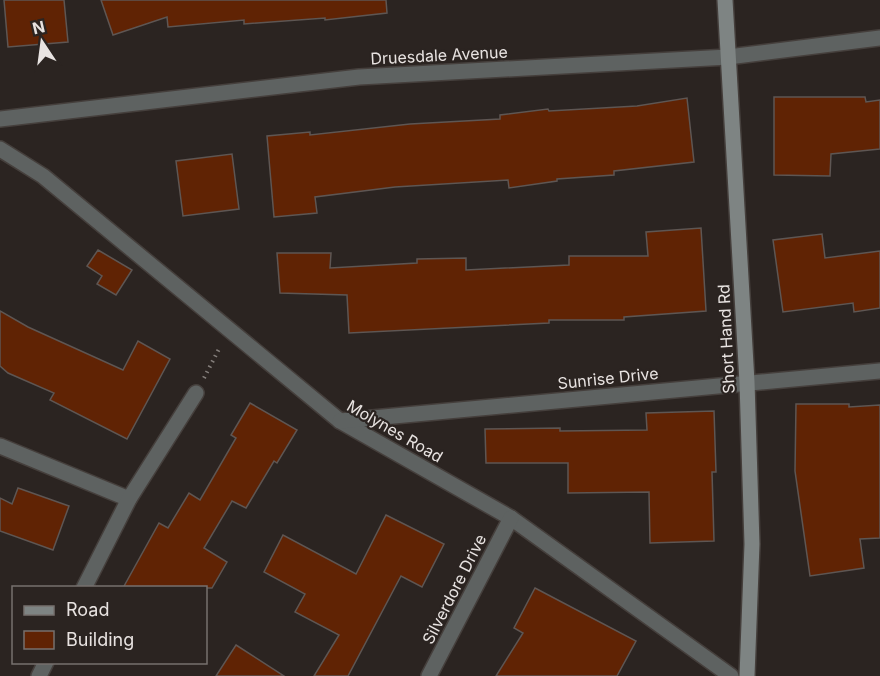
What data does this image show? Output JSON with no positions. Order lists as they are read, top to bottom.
{
  "streets": {
    "main road": ["Short Hand Rd"],
    "street": [
      "Druesdale Avenue",
      "Sunrise Drive",
      "Molynes Road",
      "Silverdore Drive"
    ]
  },
  "crossings": [
    ["Druesdale Avenue", "Short Hand Rd"],
    ["Short Hand Rd", "Sunrise Drive"],
    ["Sunrise Drive", "Molynes Road"],
    ["Molynes Road", "Silverdore Drive"]
  ],
  "legend": ["Road", "Building"],
  "north": "top"
}
